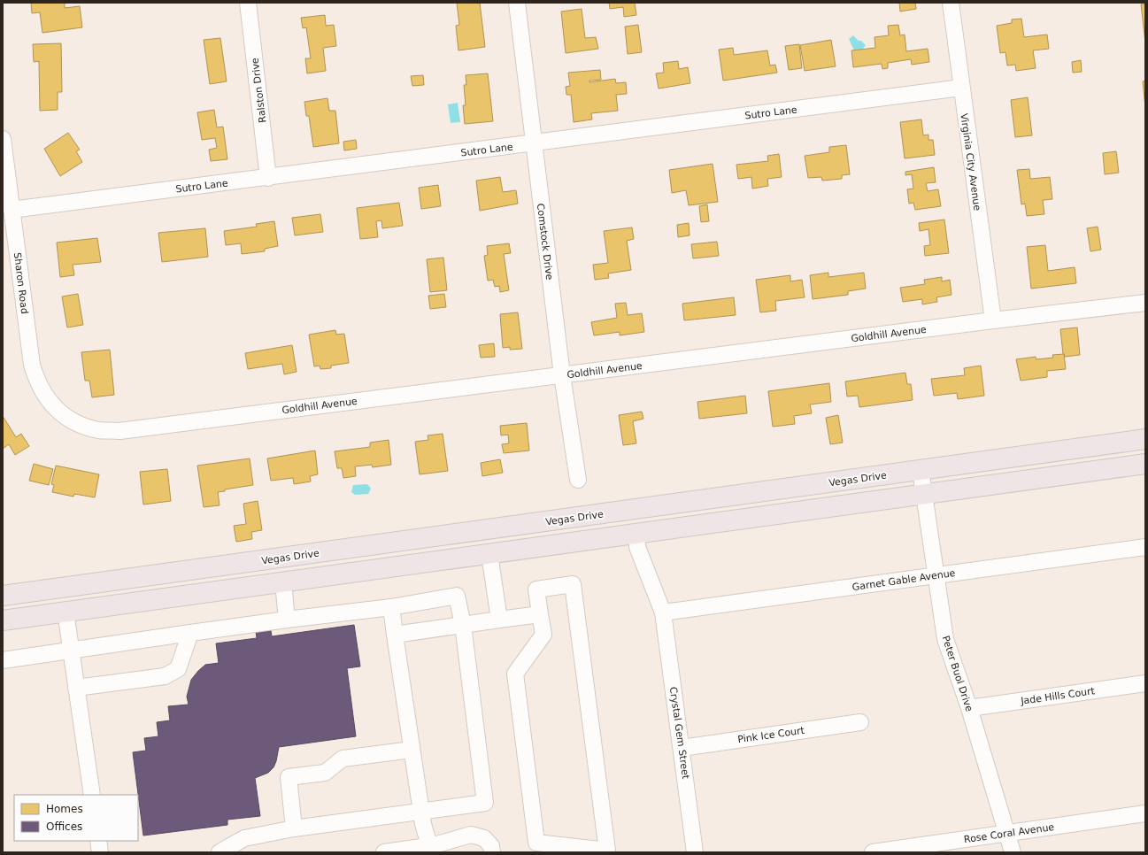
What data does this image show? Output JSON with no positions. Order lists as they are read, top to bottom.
{
  "streets": {
    "main road": ["Vegas Drive"],
    "street": [
      "Ralston Drive",
      "Sutro Lane",
      "Virginia City Avenue",
      "Comstock Drive",
      "Sharon Road",
      "Goldhill Avenue",
      "Garnet Gable Avenue",
      "Peter Buol Drive",
      "Jade Hills Court",
      "Crystal Gem Street",
      "Pink Ice Court",
      "Rose Coral Avenue"
    ]
  },
  "crossings": [
    ["Ralston Drive", "Sutro Lane"],
    ["Sutro Lane", "Virginia City Avenue"],
    ["Sutro Lane", "Comstock Drive"],
    ["Sutro Lane", "Sharon Road"],
    ["Virginia City Avenue", "Goldhill Avenue"],
    ["Comstock Drive", "Goldhill Avenue"],
    ["Sharon Road", "Goldhill Avenue"],
    ["Vegas Drive", "Peter Buol Drive"],
    ["Garnet Gable Avenue", "Peter Buol Drive"],
    ["Garnet Gable Avenue", "Crystal Gem Street"],
    ["Peter Buol Drive", "Jade Hills Court"],
    ["Peter Buol Drive", "Rose Coral Avenue"],
    ["Crystal Gem Street", "Pink Ice Court"]
  ],
  "legend": ["Homes", "Offices"]
}
